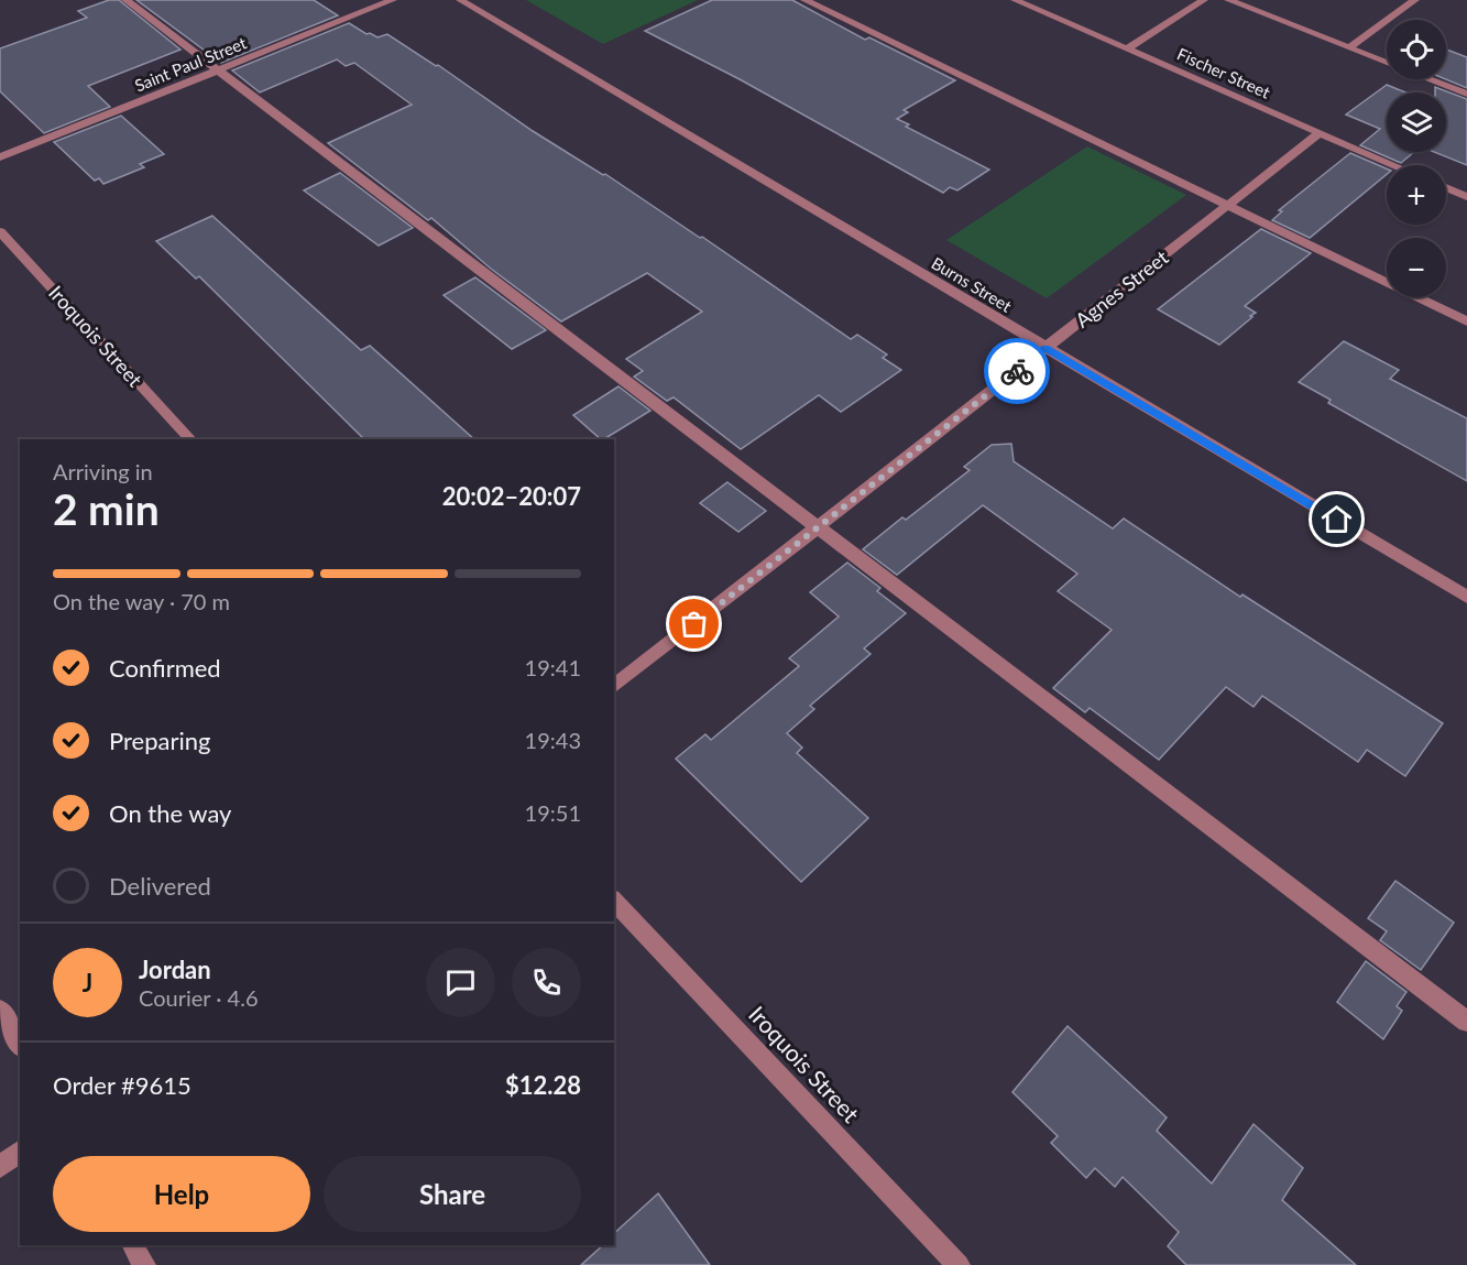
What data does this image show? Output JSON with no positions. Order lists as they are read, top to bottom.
{
  "streets": {
    "street": [
      "Saint Paul Street",
      "Fischer Street",
      "Burns Street",
      "Agnes Street",
      "Iroquois Street"
    ]
  },
  "crossings": [
    ["Fischer Street", "Agnes Street"],
    ["Burns Street", "Agnes Street"]
  ],
  "page": {
    "map_buttons": ["+", "−"],
    "heading": ["2 min", "Arriving in", "20:02–20:07"],
    "panel": [
      "Jordan",
      "Courier · 4.6",
      "Order #9615",
      "$12.28"
    ],
    "bar": "On the way · 70 m",
    "list": [
      ["Confirmed", "19:41"],
      ["Preparing", "19:43"],
      ["On the way", "19:51"],
      "Delivered"
    ],
    "round": "J",
    "buttons": ["Help", "Share"]
  }
}
